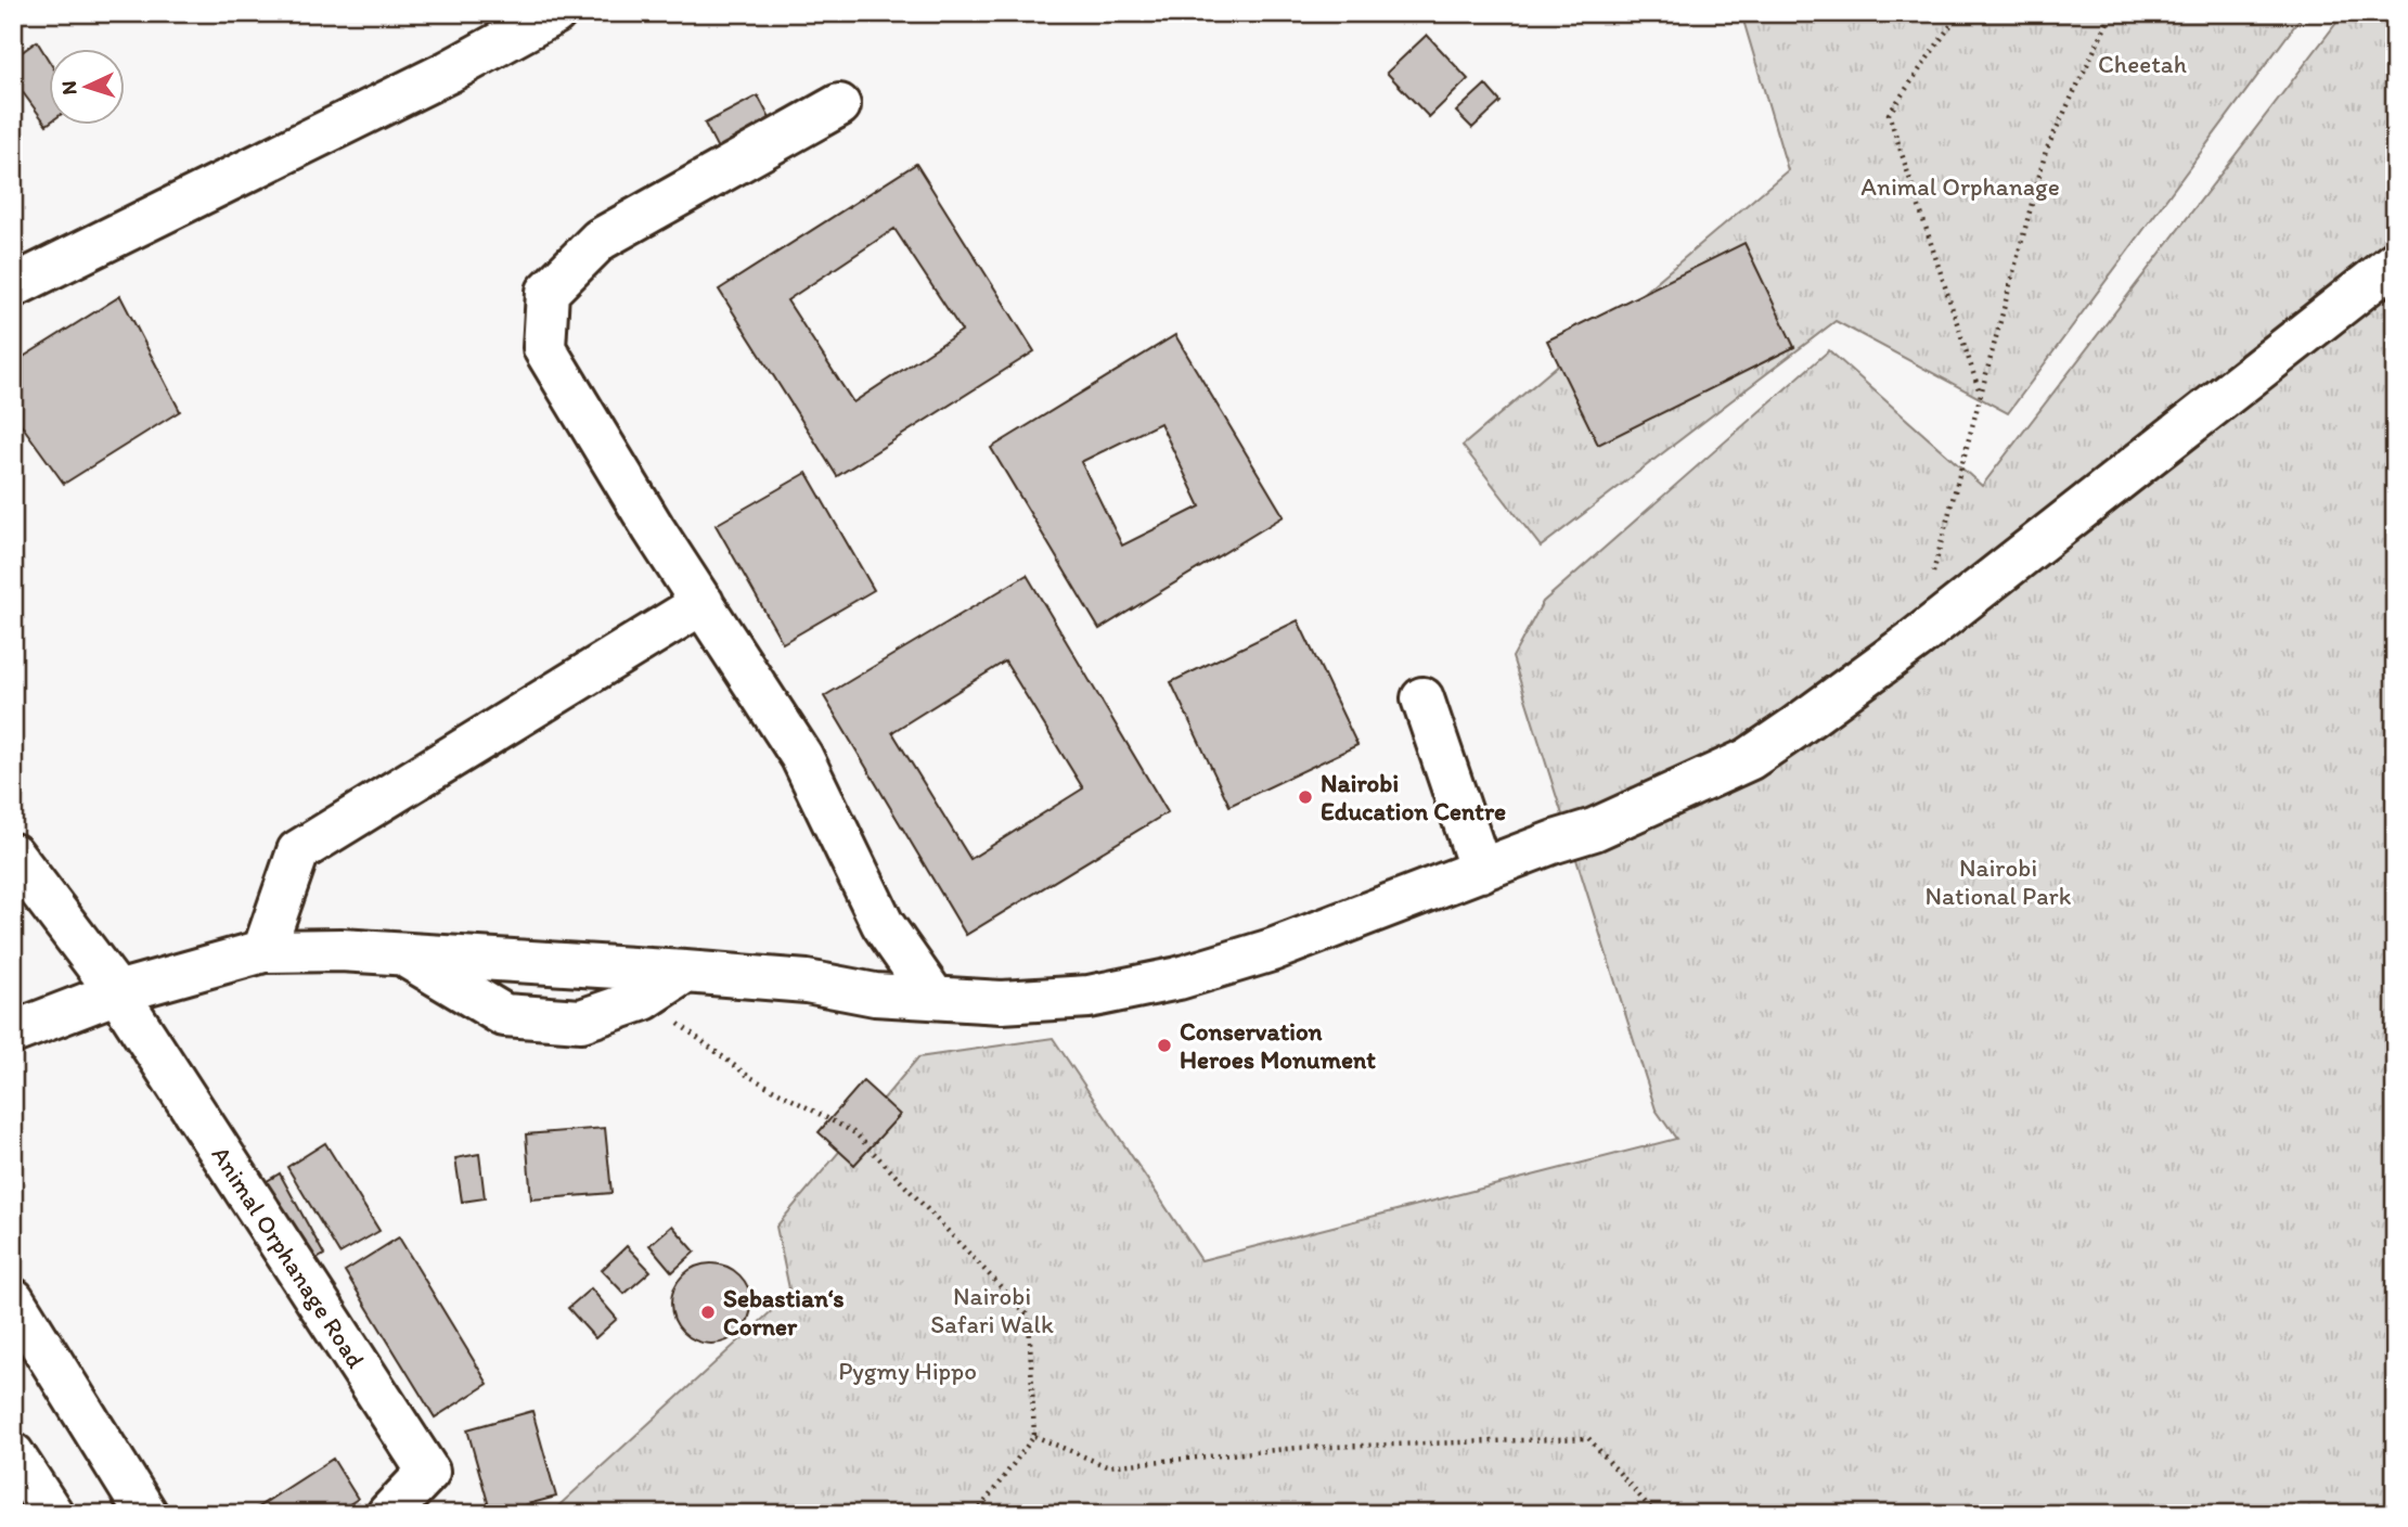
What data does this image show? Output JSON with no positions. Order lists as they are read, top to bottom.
{
  "streets": {
    "street": ["Animal Orphanage Road"]
  },
  "parks": [
    "Cheetah",
    "Animal Orphanage",
    "Nairobi National Park",
    "Nairobi Safari Walk",
    "Pygmy Hippo"
  ],
  "places": ["Nairobi Education Centre", "Conservation Heroes Monument", "Sebastian‘s Corner"],
  "north": "left"
}
